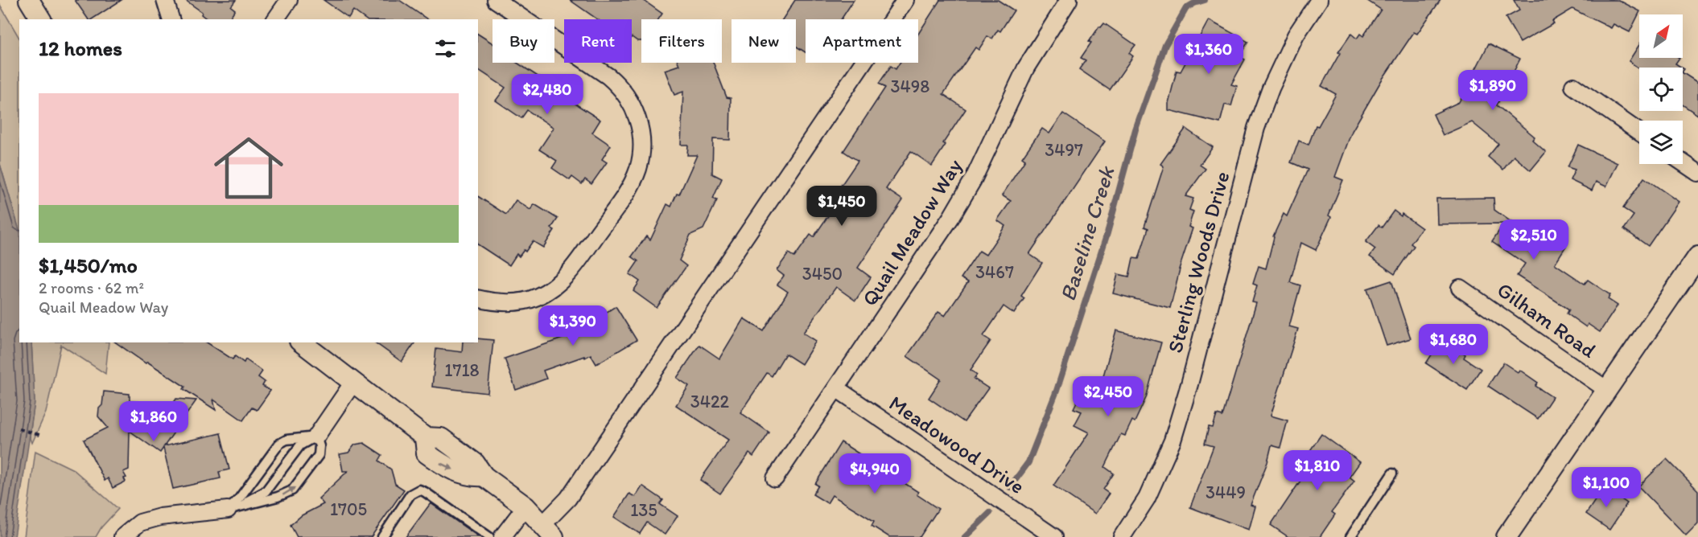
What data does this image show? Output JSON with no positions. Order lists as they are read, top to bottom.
{
  "streets": {
    "street": [
      "Quail Meadow Way",
      "Sterling Woods Drive",
      "Gilham Road",
      "Meadowood Drive"
    ]
  },
  "crossings": [
    ["Quail Meadow Way", "Meadowood Drive"]
  ],
  "water": ["Baseline Creek"],
  "house_numbers": [
    "3498",
    "3497",
    "3467",
    "3450",
    "1718",
    "3422",
    "3449",
    "1705",
    "135"
  ],
  "north": "top right",
  "page": {
    "chip": [
      "Buy",
      "Rent",
      "Filters",
      "New",
      "Apartment"
    ],
    "heading": "12 homes",
    "price": [
      "$1,360",
      "$1,890",
      "$2,480",
      "$1,450",
      "$2,510",
      "$1,390",
      "$1,680",
      "$2,450",
      "$1,860",
      "$1,810",
      "$4,940",
      "$1,100"
    ],
    "list": [
      {
        "name": "$1,450/mo",
        "note": "2 rooms · 62 m² · Quail Meadow Way"
      }
    ]
  }
}
